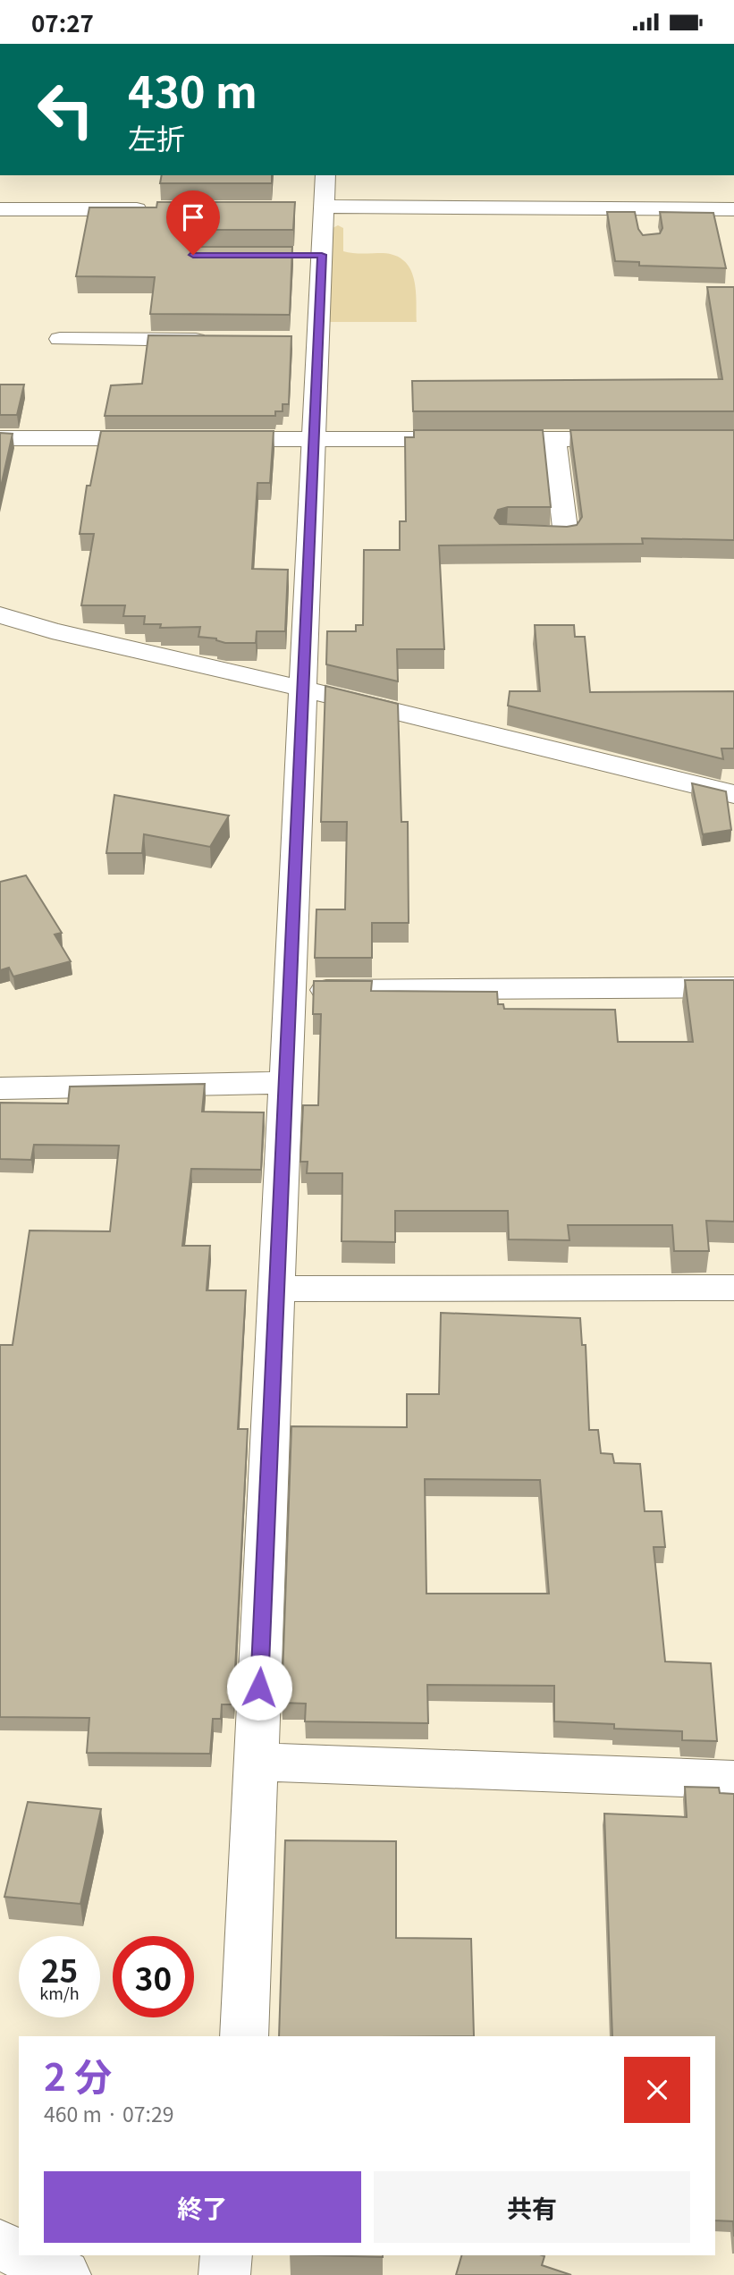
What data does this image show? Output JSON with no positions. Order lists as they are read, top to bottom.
{
  "page": {
    "status": "07:27",
    "turn": ["430 m", "左折"],
    "speed": "25 km/h",
    "limit": "30",
    "heading": ["2 分", "460 m · 07:29"],
    "buttons": ["終了", "共有"]
  }
}
